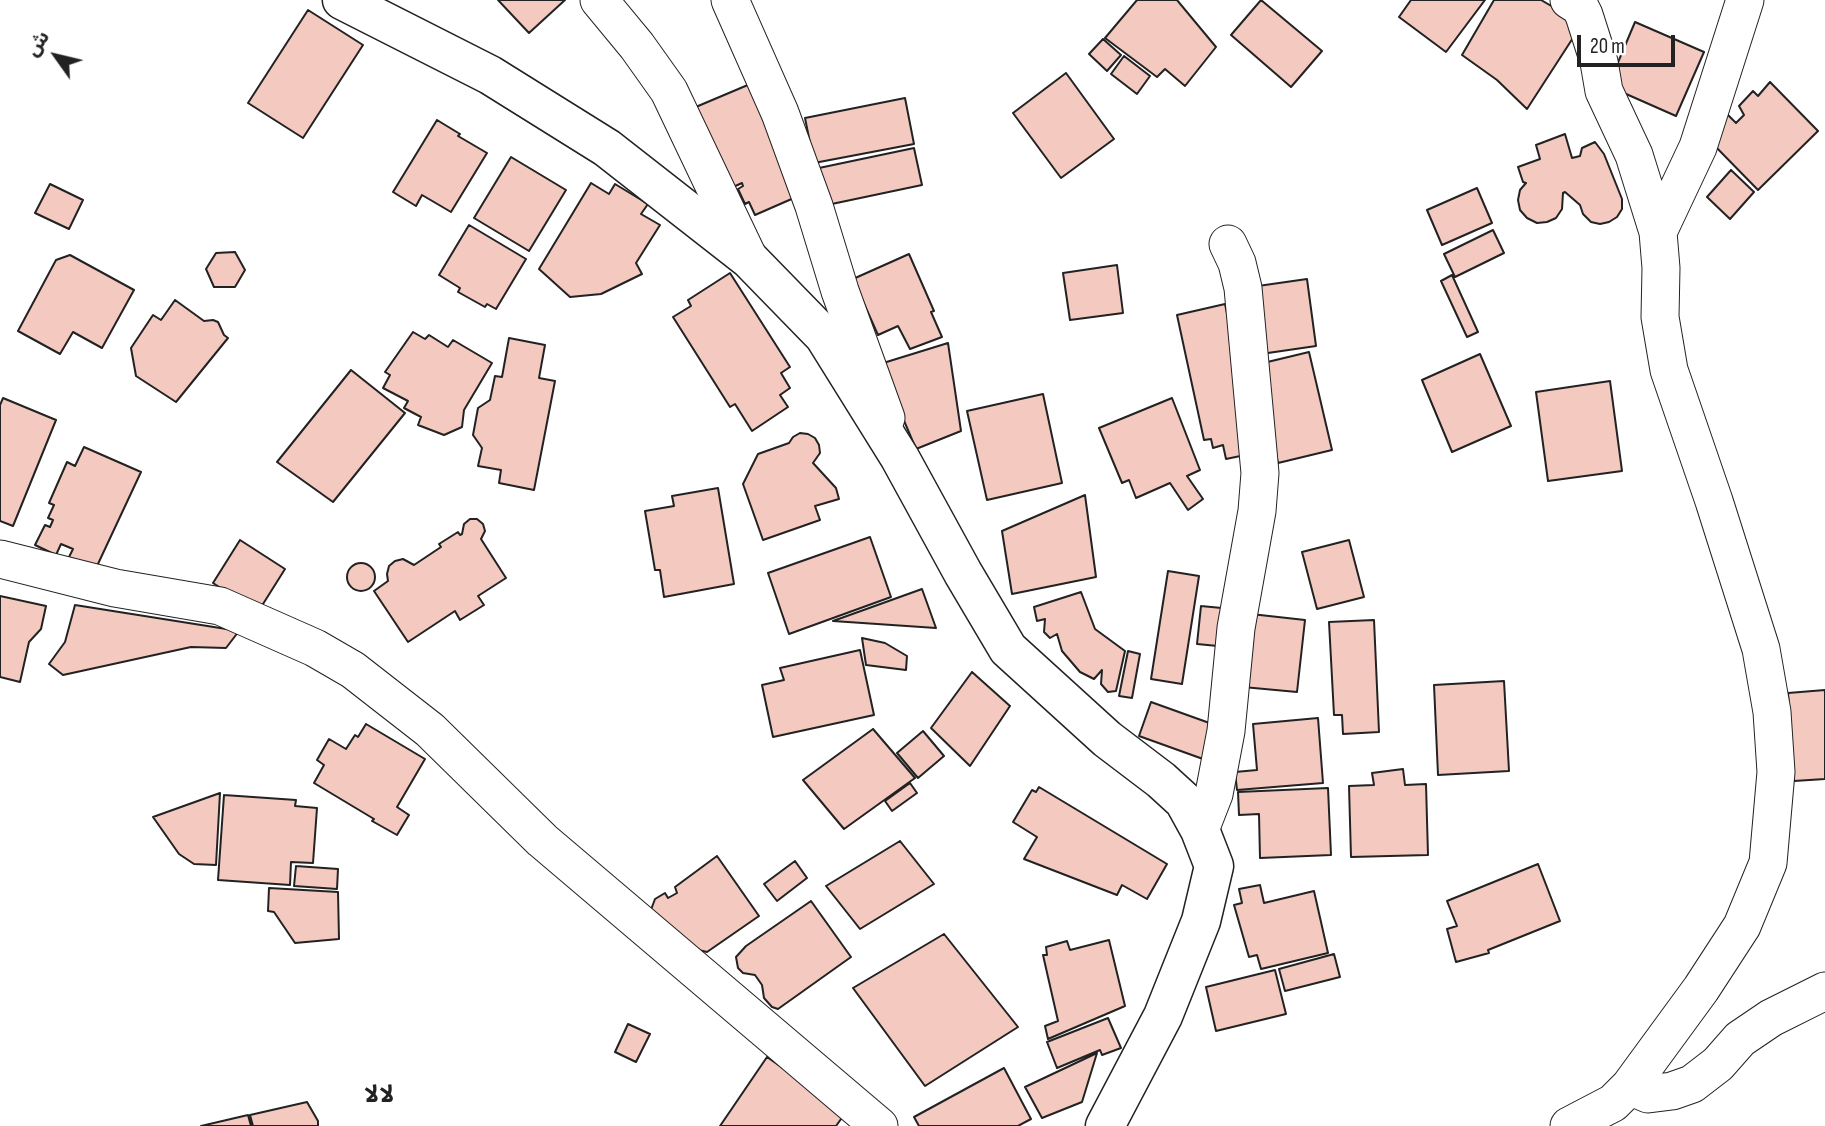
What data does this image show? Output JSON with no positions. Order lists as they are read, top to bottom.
{
  "districts": ["لالا"],
  "scale_bar": "20 m",
  "north": "top left"
}
